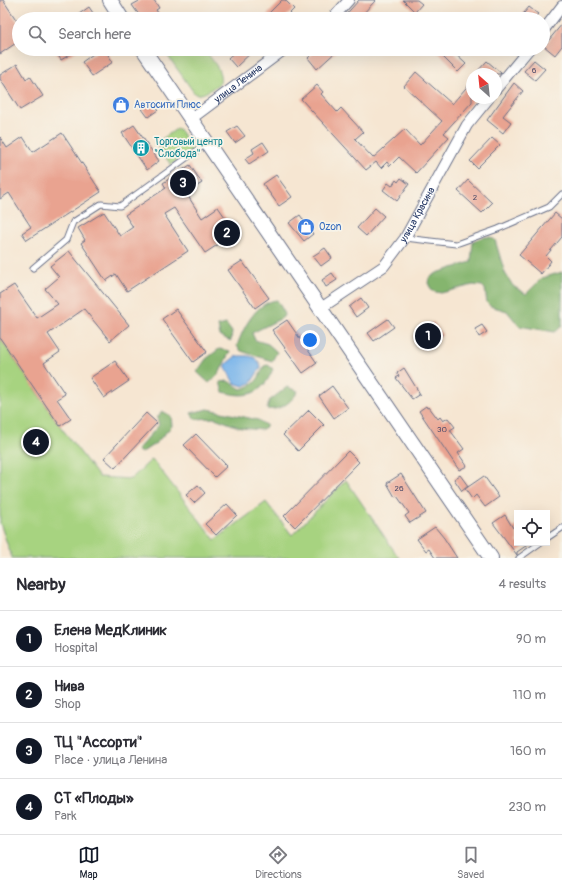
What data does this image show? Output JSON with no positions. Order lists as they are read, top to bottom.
{
  "streets": {
    "street": ["улица Ленина", "улица Красина"]
  },
  "places": {
    "shop": ["Автосити Плюс", "Ozon"],
    "building": ["Торговый центр \"Слобода\""]
  },
  "house_numbers": [
    "6",
    "2",
    "30",
    "26"
  ],
  "north": "top left",
  "page": {
    "search": "Search here",
    "pins": [
      "3",
      "2",
      "1",
      "4"
    ],
    "heading": ["Nearby", "4 results"],
    "list": [
      {
        "mark": "1",
        "name": "Елена МедКлиник",
        "note": "Hospital",
        "value": "90 m"
      },
      {
        "mark": "2",
        "name": "Нива",
        "note": "Shop",
        "value": "110 m"
      },
      {
        "mark": "3",
        "name": "ТЦ \"Ассорти\"",
        "note": "Place · улица Ленина",
        "value": "160 m"
      },
      {
        "mark": "4",
        "name": "СТ «Плоды»",
        "note": "Park",
        "value": "230 m"
      }
    ],
    "nav": ["Map", "Directions", "Saved"]
  }
}
